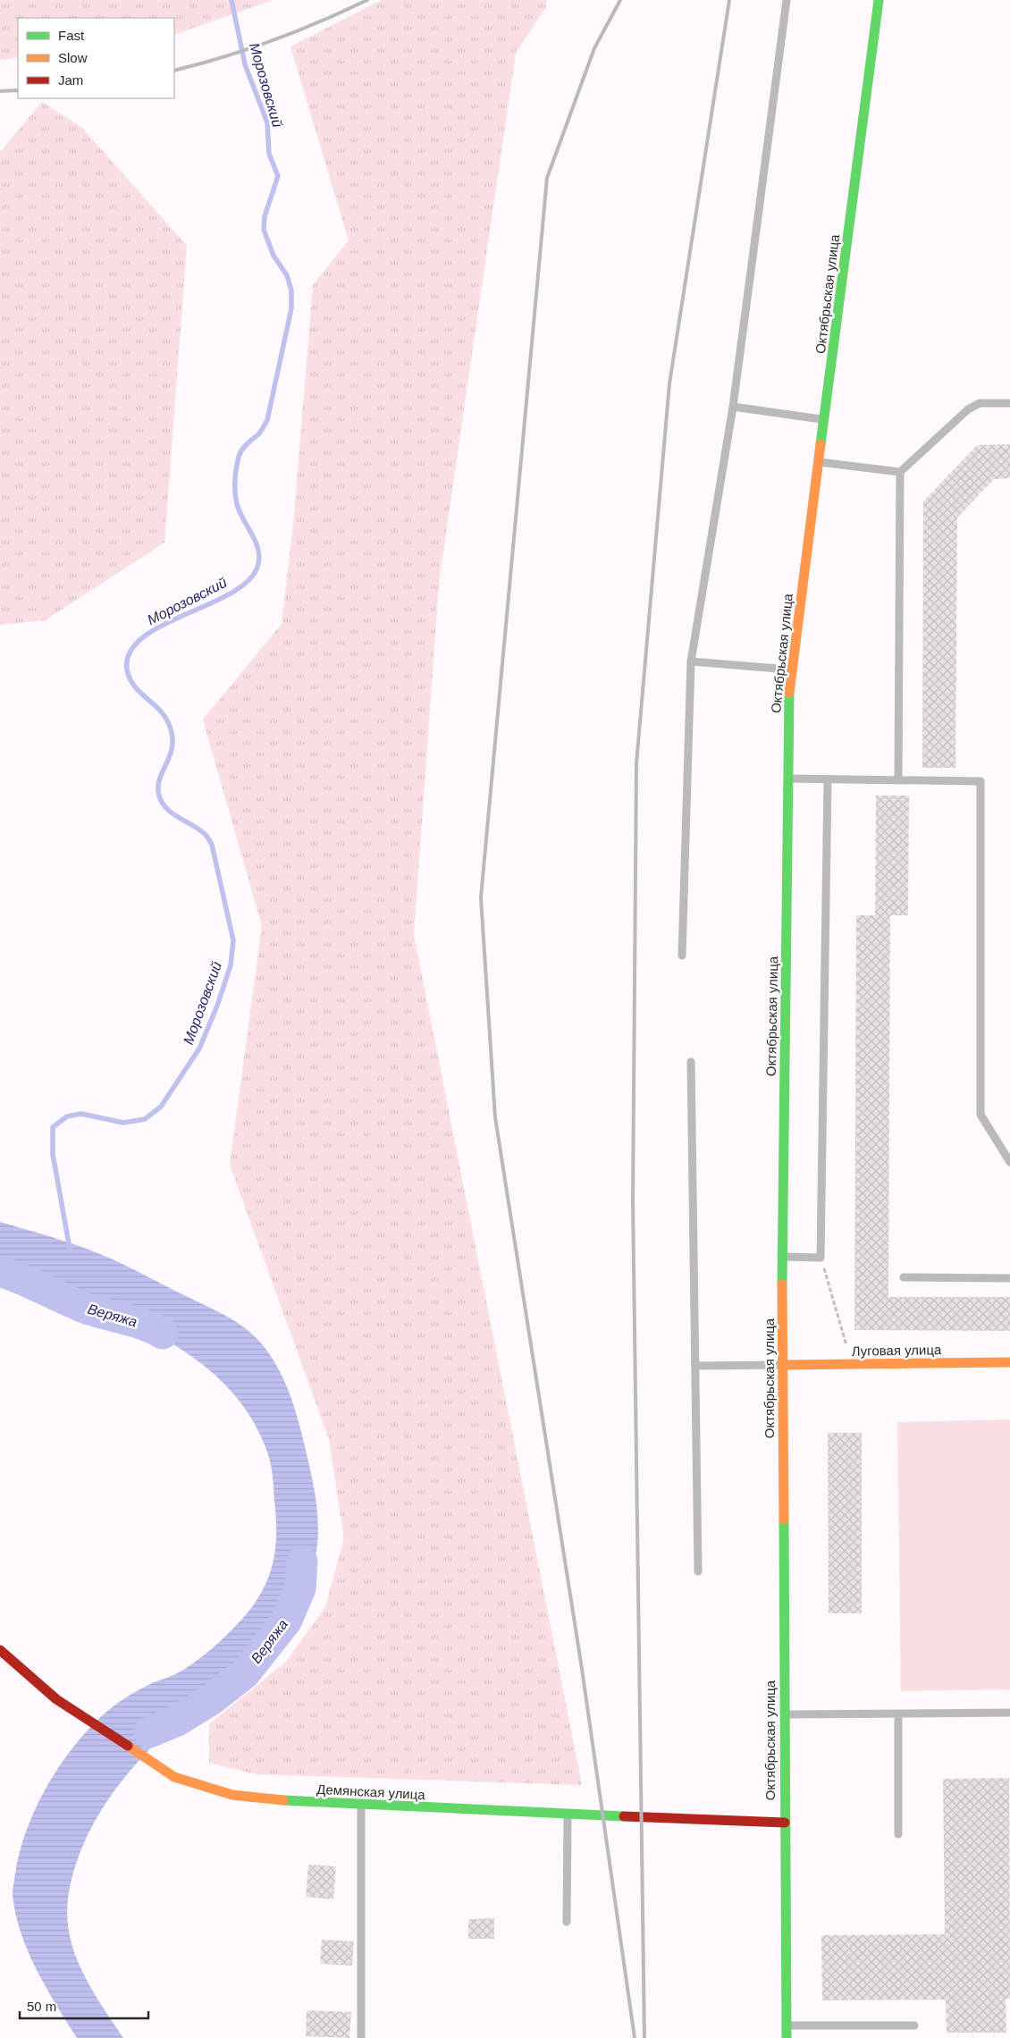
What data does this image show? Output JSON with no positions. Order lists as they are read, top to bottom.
{
  "streets": {
    "main road": ["Октябрьская улица", "Луговая улица", "Демянская улица"]
  },
  "crossings": [
    ["Октябрьская улица", "Луговая улица"],
    ["Октябрьская улица", "Демянская улица"]
  ],
  "water": ["Морозовский", "Веряжа"],
  "legend": ["Fast", "Slow", "Jam"],
  "scale_bar": "50 m"
}
